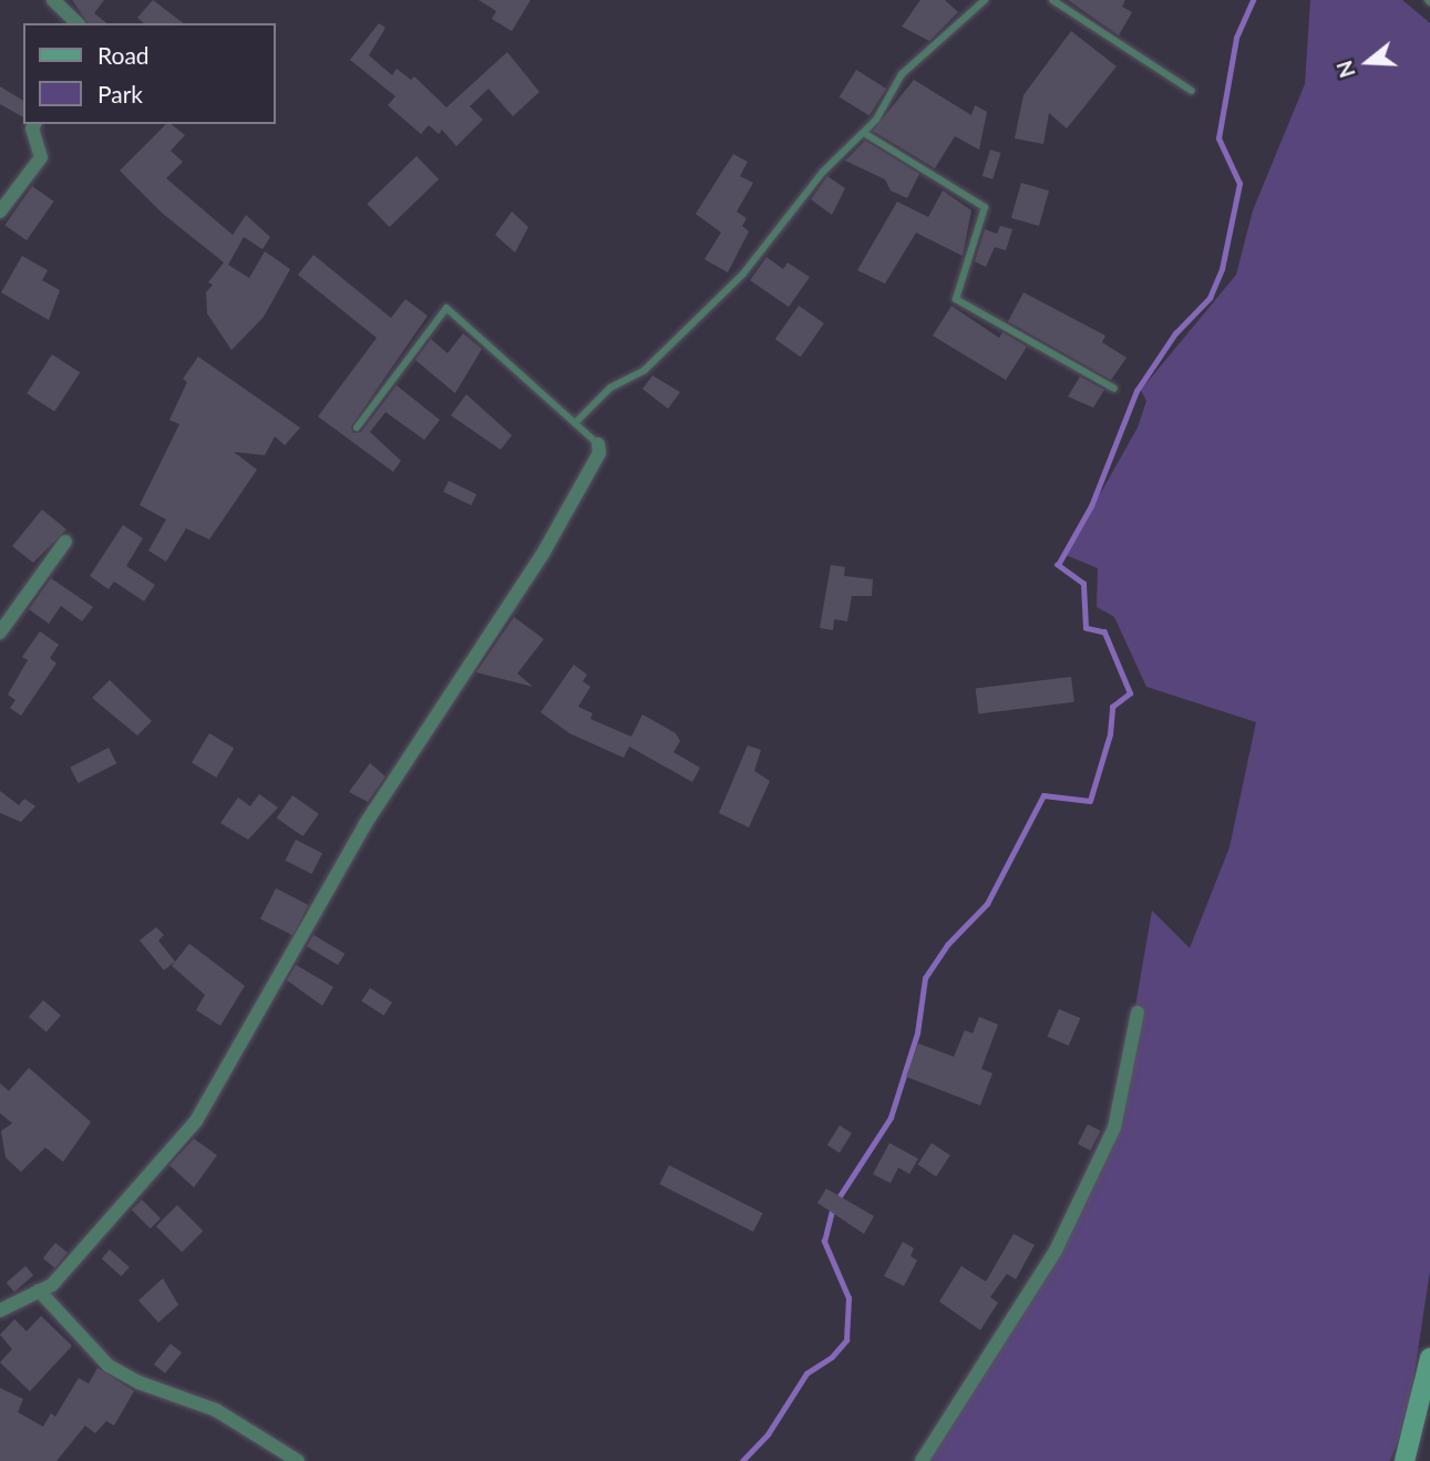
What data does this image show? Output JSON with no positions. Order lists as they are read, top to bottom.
{
  "legend": ["Road", "Park"],
  "north": "left"
}
